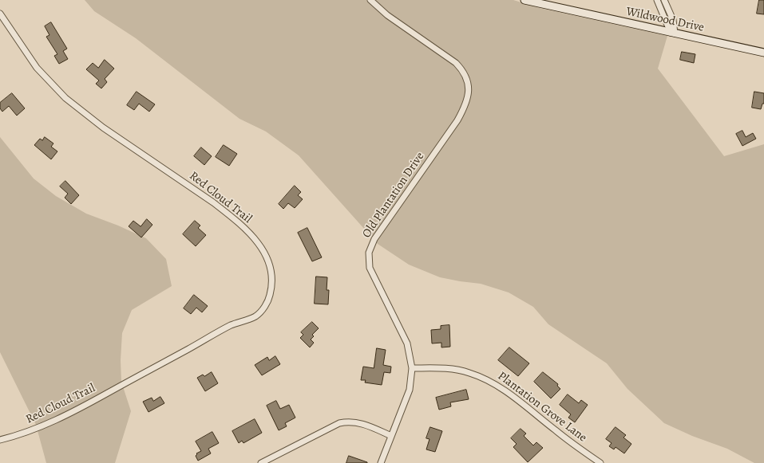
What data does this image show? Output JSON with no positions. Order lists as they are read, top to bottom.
{
  "streets": {
    "street": [
      "Wildwood Drive",
      "Old Plantation Drive",
      "Red Cloud Trail",
      "Plantation Grove Lane"
    ]
  },
  "crossings": [
    ["Old Plantation Drive", "Plantation Grove Lane"]
  ]
}
